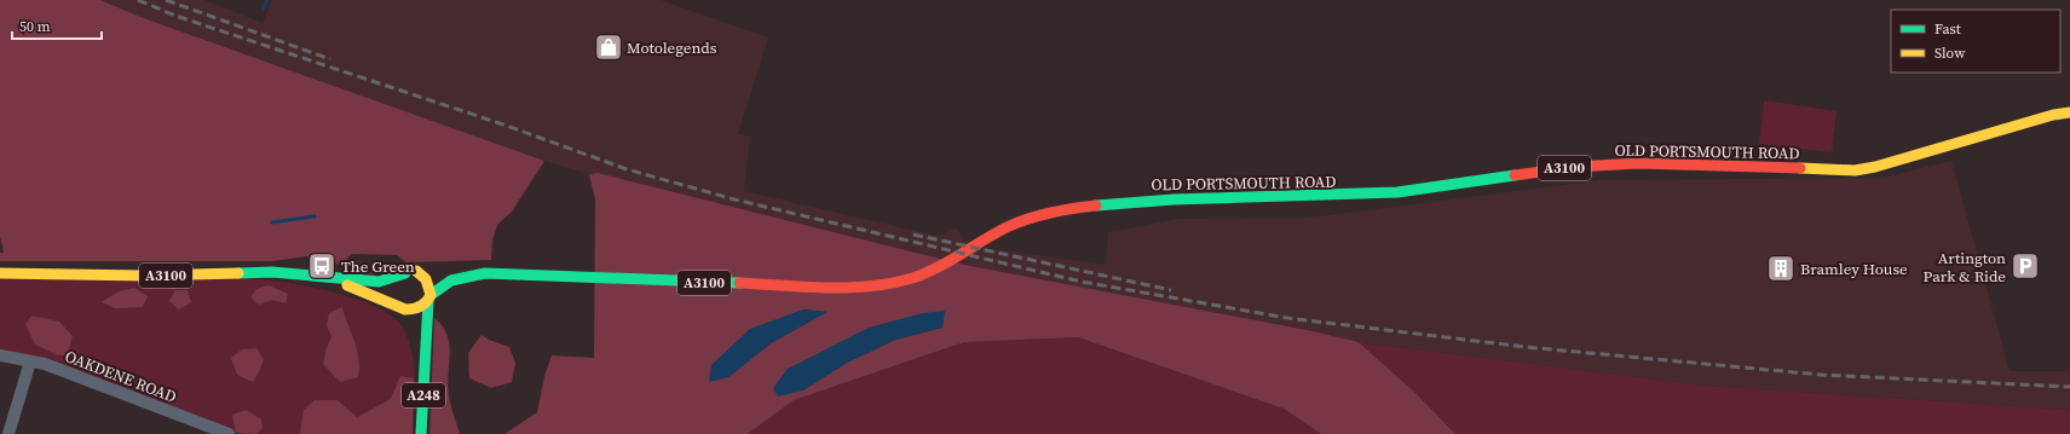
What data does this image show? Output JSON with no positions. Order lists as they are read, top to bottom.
{
  "streets": {
    "main road": ["OLD PORTSMOUTH ROAD", "A3100", "A248"],
    "street": ["OAKDENE ROAD"]
  },
  "crossings": [
    ["OLD PORTSMOUTH ROAD", "A3100"],
    ["OLD PORTSMOUTH ROAD", "A248"],
    ["A3100", "A248"]
  ],
  "places": {
    "shop": ["Motolegends"],
    "bus stop": ["The Green"],
    "parking": ["Artington Park & Ride"],
    "building": ["Bramley House"]
  },
  "legend": ["Fast", "Slow"],
  "scale_bar": "50 m"
}
